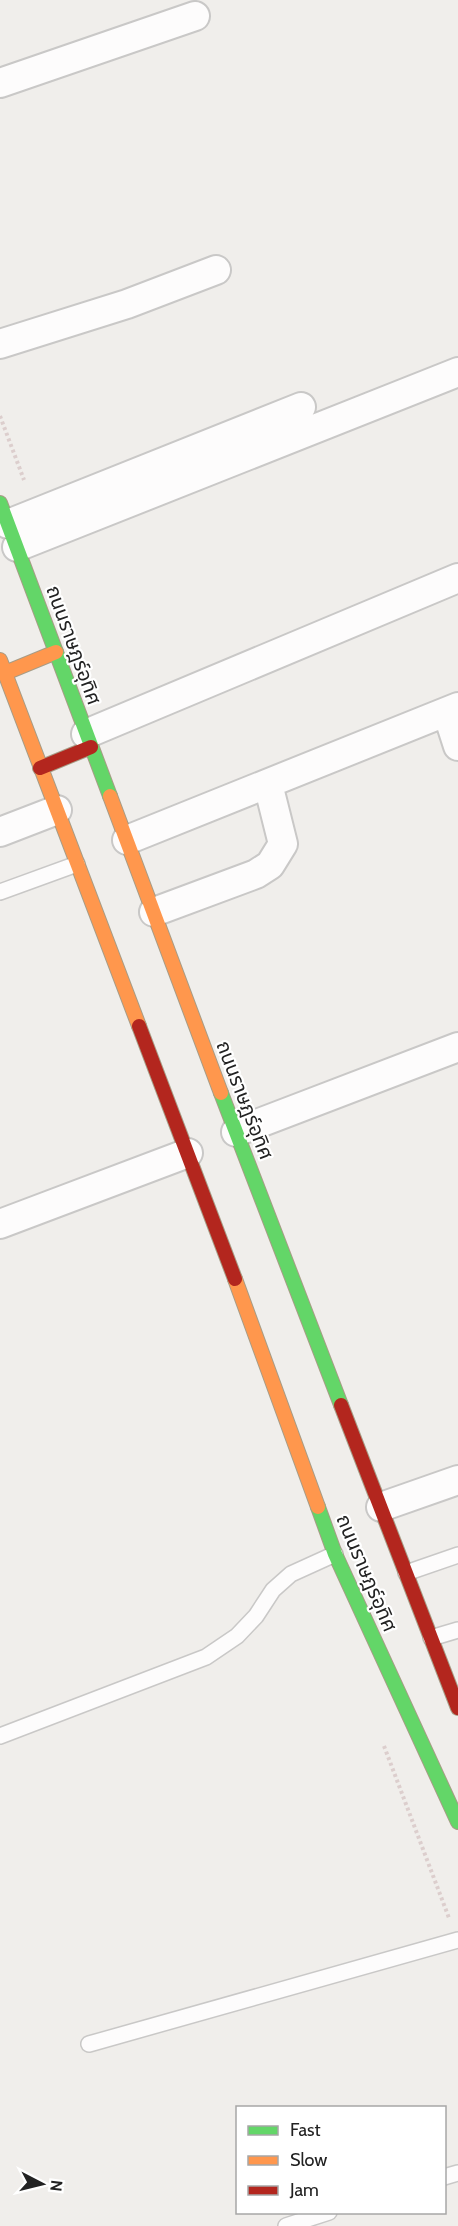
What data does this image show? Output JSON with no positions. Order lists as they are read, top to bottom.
{
  "streets": {
    "main road": ["ถนนราษฎร์อุทิศ"]
  },
  "legend": ["Fast", "Slow", "Jam"],
  "north": "right"
}
